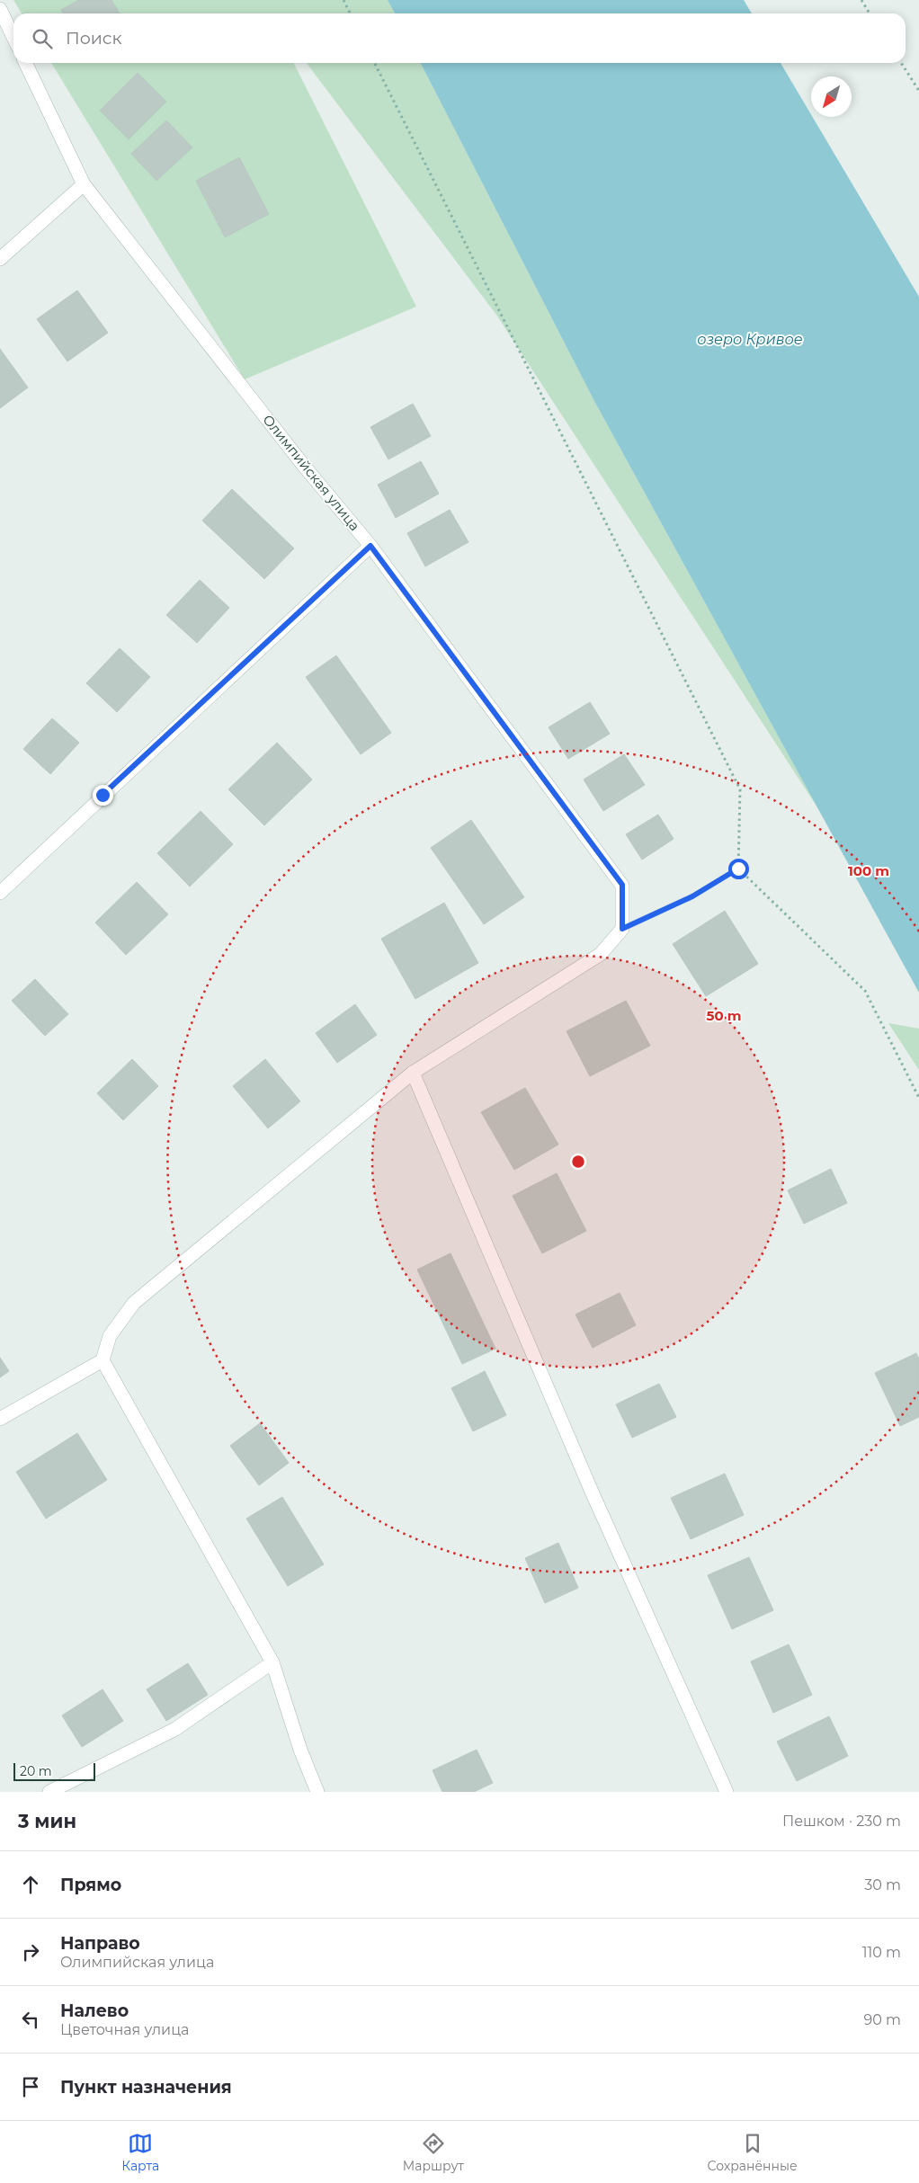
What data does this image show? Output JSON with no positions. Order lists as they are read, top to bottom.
{
  "streets": {
    "street": ["Олимпийская улица"]
  },
  "water": ["озеро Кривое"],
  "scale_bar": "20 m",
  "north": "bottom left",
  "page": {
    "search": "Поиск",
    "scale": "20 m",
    "heading": ["3 мин", "Пешком · 230 m"],
    "list": [
      ["Прямо", "30 m"],
      ["Направо", "Олимпийская улица", "110 m"],
      ["Налево", "Цветочная улица", "90 m"],
      "Пункт назначения"
    ],
    "nav": ["Карта", "Маршрут", "Сохранённые"]
  },
  "rings": ["100 m", "50 m"]
}
